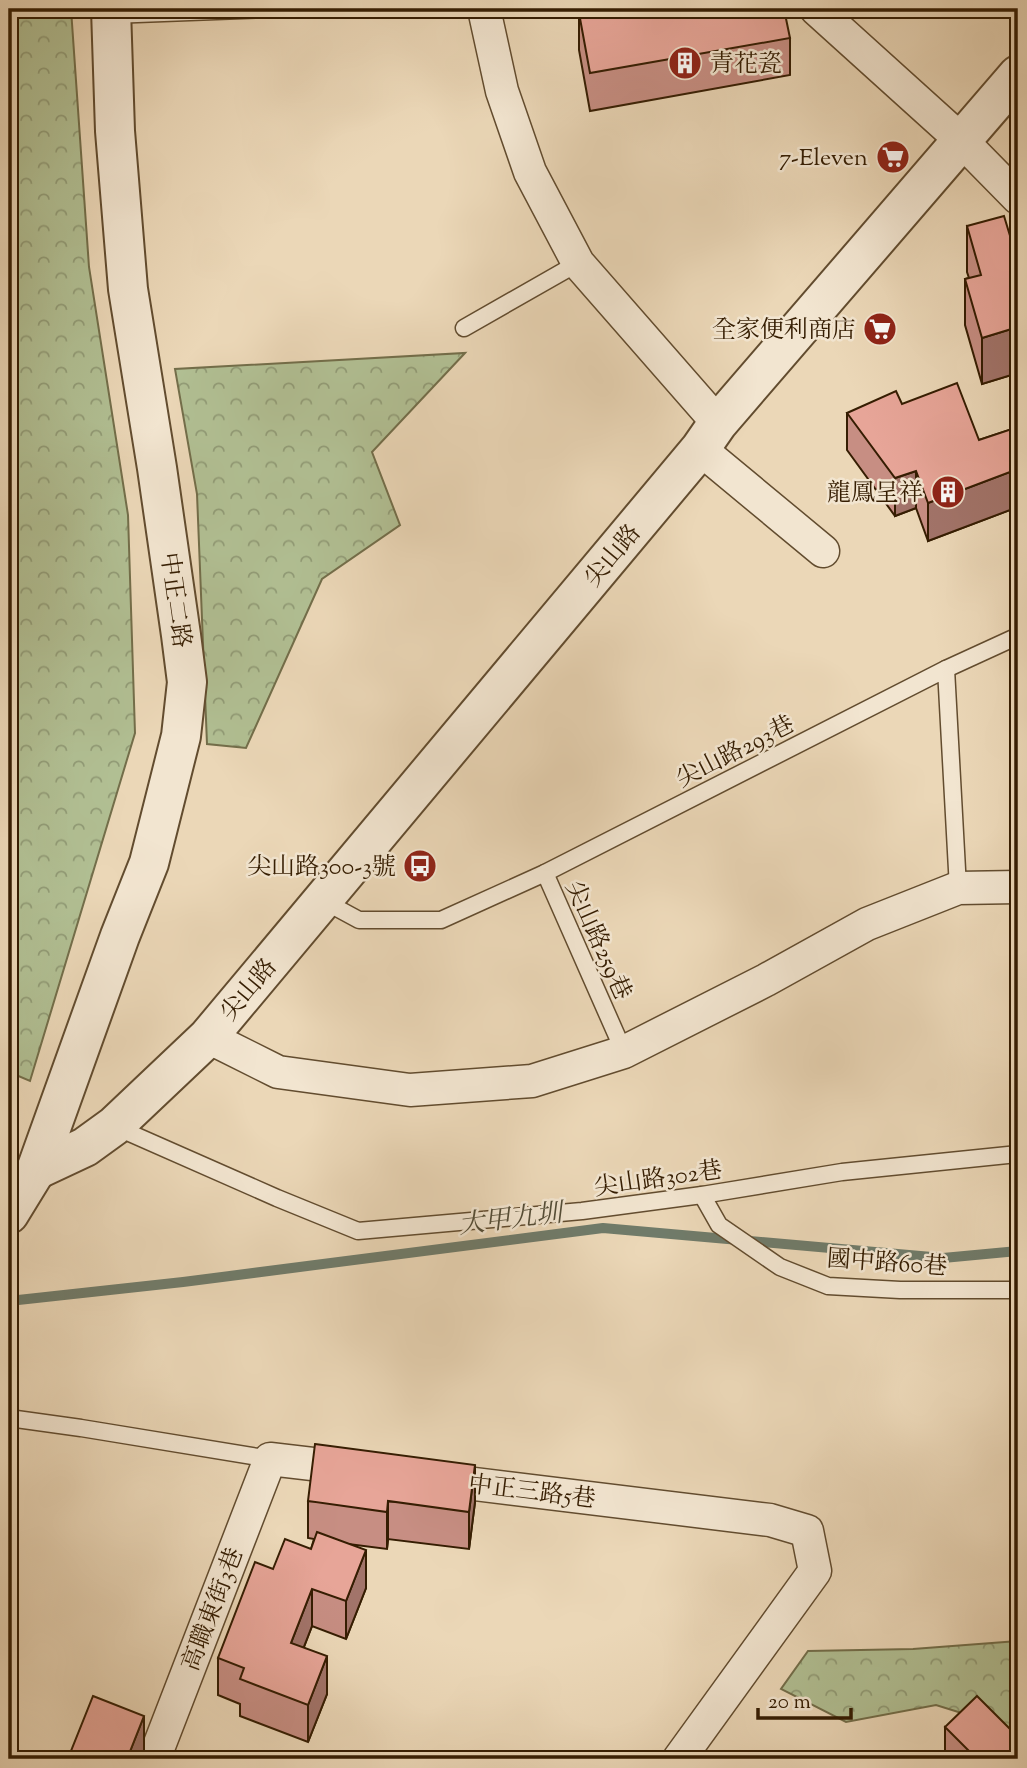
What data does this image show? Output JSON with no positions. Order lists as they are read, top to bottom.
{
  "streets": {
    "street": [
      "尖山路",
      "中正二路",
      "中正三路5巷",
      "高職東街3巷"
    ],
    "lane": [
      "尖山路293巷",
      "尖山路259巷",
      "尖山路302巷",
      "國中路60巷"
    ]
  },
  "crossings": [
    ["尖山路", "中正二路"],
    ["尖山路", "尖山路259巷"],
    ["尖山路", "尖山路302巷"],
    ["尖山路293巷", "尖山路259巷"],
    ["尖山路302巷", "國中路60巷"],
    ["中正三路5巷", "高職東街3巷"]
  ],
  "water": ["大甲九圳"],
  "places": {
    "building": ["青花瓷", "龍鳳呈祥"],
    "supermarket": ["7-Eleven", "全家便利商店"],
    "bus stop": ["尖山路300-3號"]
  },
  "scale_bar": "20 m"
}
